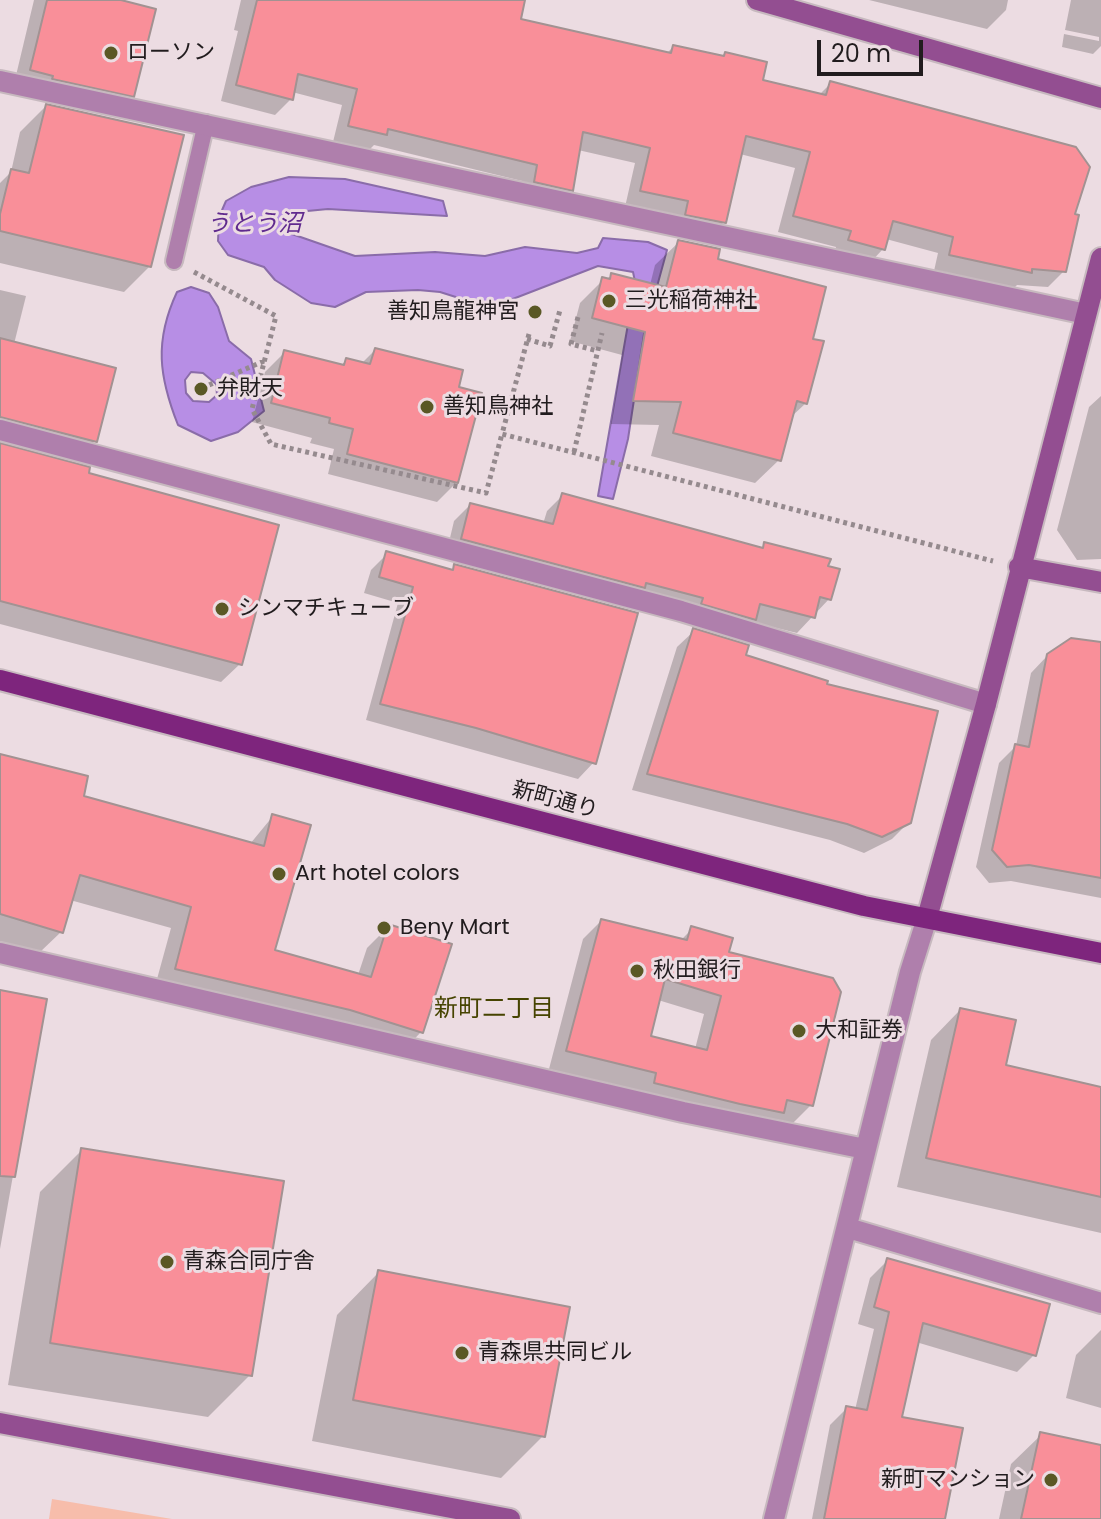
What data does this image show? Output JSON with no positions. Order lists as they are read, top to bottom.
{
  "streets": {
    "main road": ["新町通り"]
  },
  "districts": ["新町二丁目"],
  "water": ["うとう沼"],
  "places": [
    "ローソン",
    "三光稲荷神社",
    "善知鳥龍神宮",
    "弁財天",
    "善知鳥神社",
    "シンマチキューブ",
    "Art hotel colors",
    "Beny Mart",
    "秋田銀行",
    "大和証券",
    "青森合同庁舎",
    "青森県共同ビル",
    "新町マンション"
  ],
  "scale_bar": "20 m"
}
